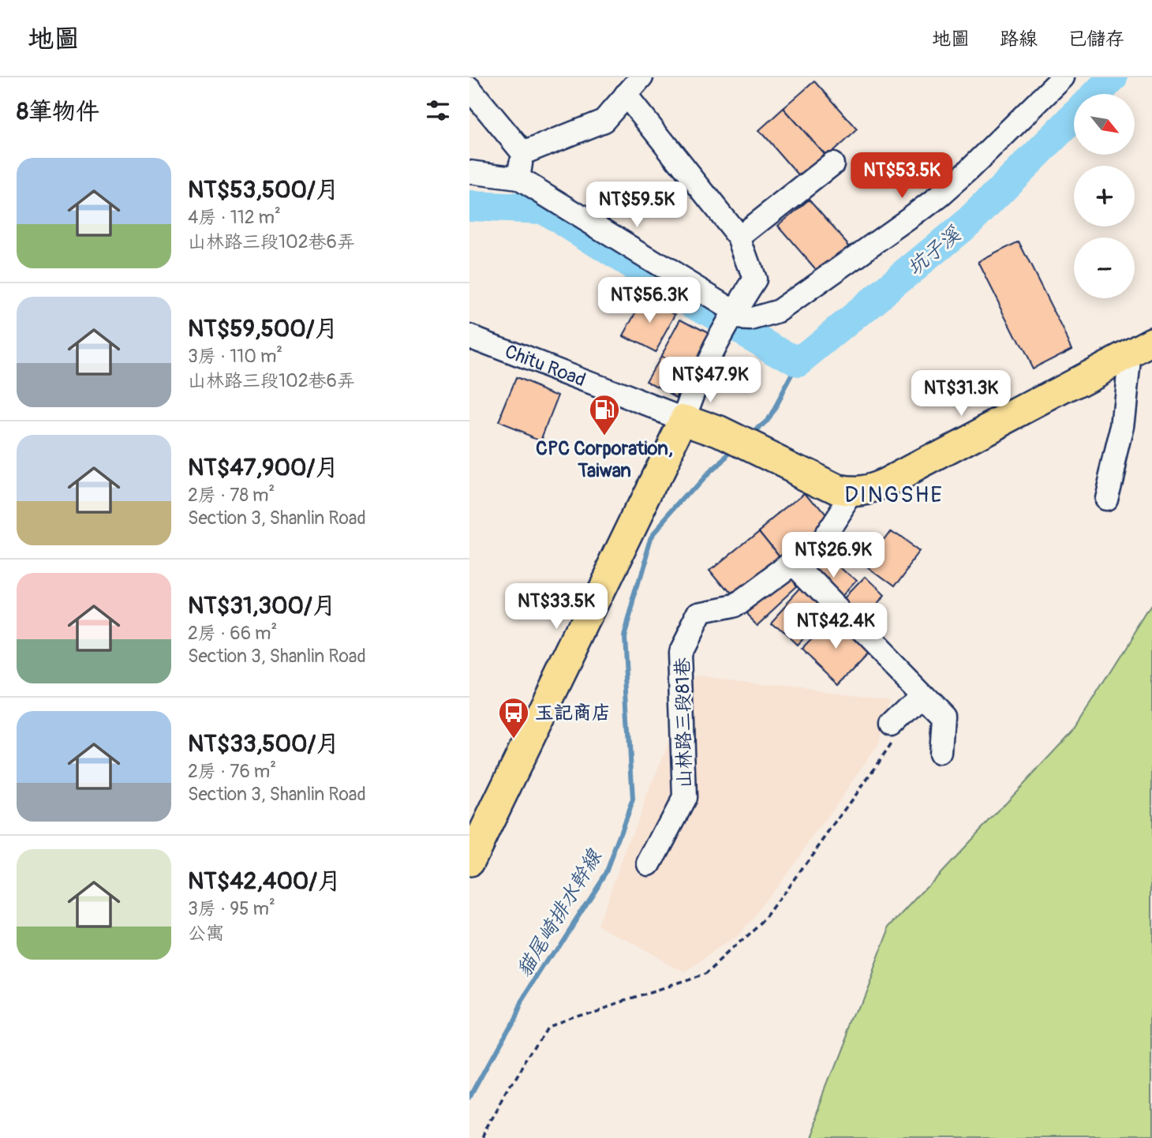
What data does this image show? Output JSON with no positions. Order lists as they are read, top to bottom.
{
  "streets": {
    "street": ["Chitu Road", "山林路三段81巷"]
  },
  "districts": ["DINGSHE"],
  "water": ["坑子溪", "貓尾崎排水幹線"],
  "places": {
    "fuel station": ["CPC Corporation, Taiwan"],
    "bus stop": ["玉記商店"]
  },
  "north": "bottom right",
  "page": {
    "header": "地圖",
    "nav": ["地圖", "路線", "已儲存"],
    "heading": "8筆物件",
    "map_buttons": ["+", "−"],
    "list": [
      {
        "name": "NT$53,500/月",
        "note": "4房 · 112 m² · 山林路三段102巷6弄"
      },
      {
        "name": "NT$59,500/月",
        "note": "3房 · 110 m² · 山林路三段102巷6弄"
      },
      {
        "name": "NT$47,900/月",
        "note": "2房 · 78 m² · Section 3, Shanlin Road"
      },
      {
        "name": "NT$31,300/月",
        "note": "2房 · 66 m² · Section 3, Shanlin Road"
      },
      {
        "name": "NT$33,500/月",
        "note": "2房 · 76 m² · Section 3, Shanlin Road"
      },
      {
        "name": "NT$42,400/月",
        "note": "3房 · 95 m² · 公寓"
      }
    ],
    "price": [
      "NT$53.5K",
      "NT$59.5K",
      "NT$56.3K",
      "NT$47.9K",
      "NT$31.3K",
      "NT$26.9K",
      "NT$33.5K",
      "NT$42.4K"
    ]
  }
}
